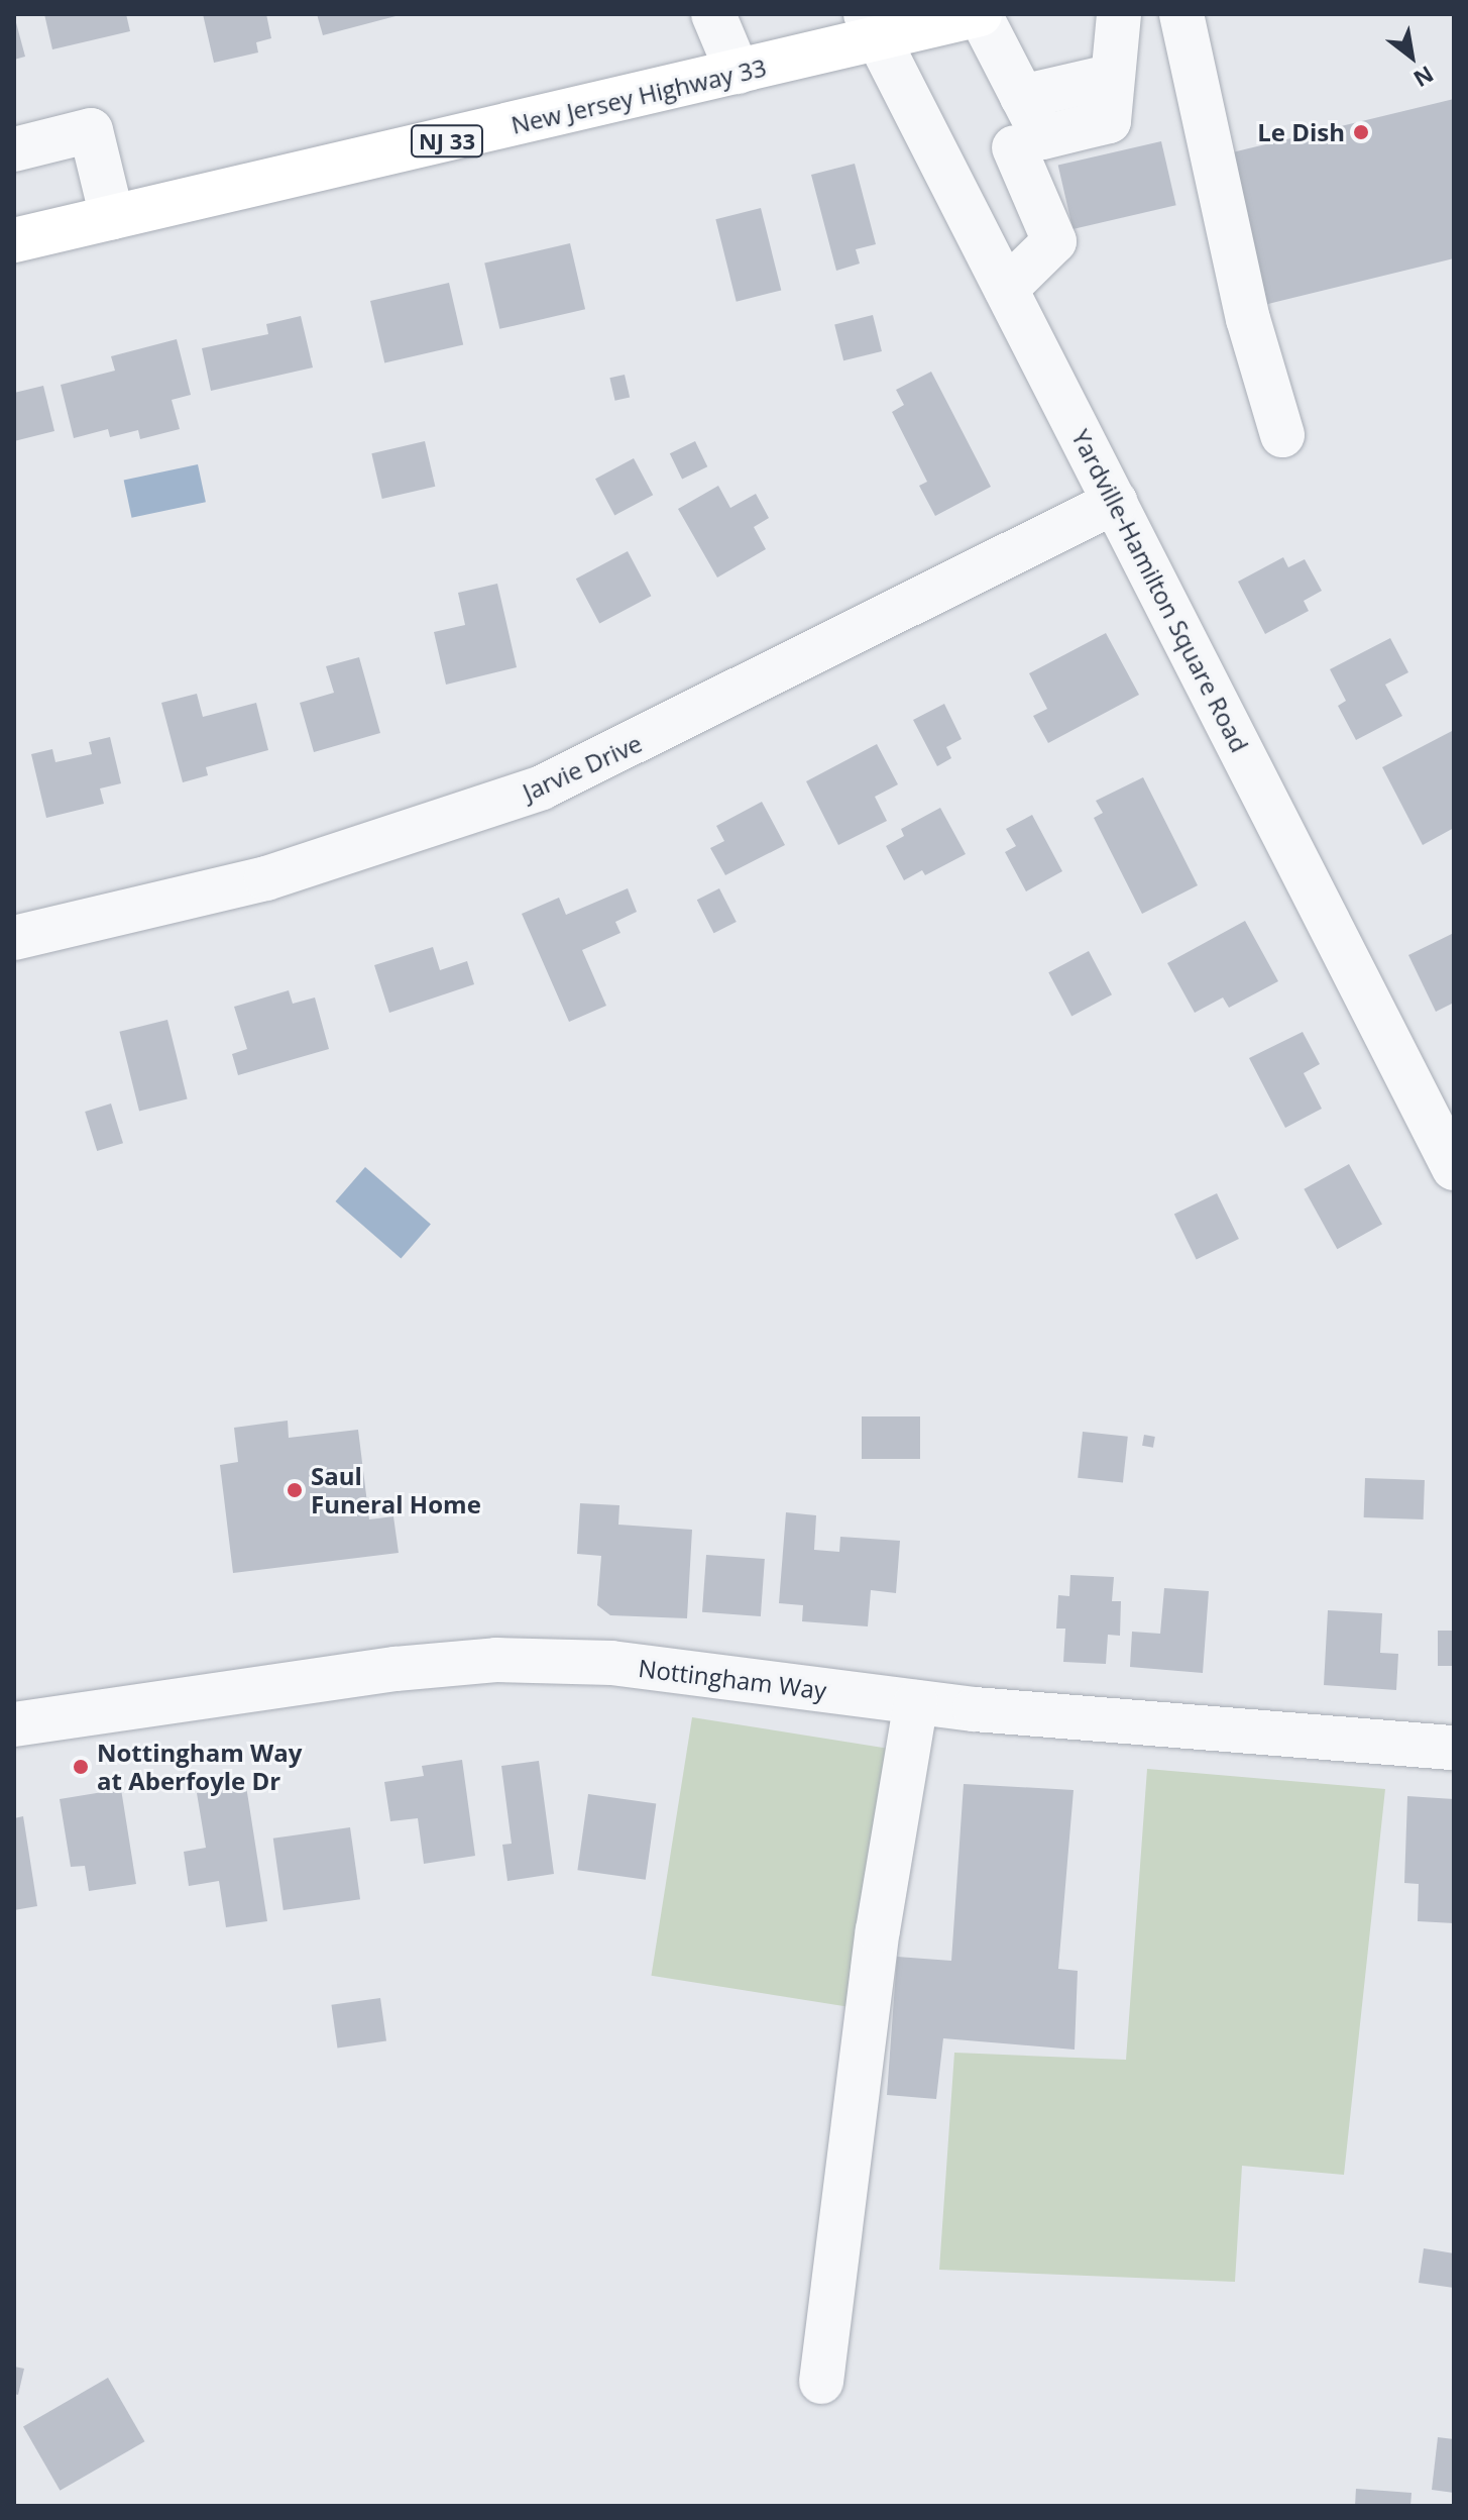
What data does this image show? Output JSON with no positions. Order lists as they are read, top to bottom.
{
  "streets": {
    "main road": ["New Jersey Highway 33", "NJ 33"],
    "street": ["Yardville-Hamilton Square Road", "Jarvie Drive", "Nottingham Way"]
  },
  "crossings": [
    ["New Jersey Highway 33", "Yardville-Hamilton Square Road"],
    ["Yardville-Hamilton Square Road", "Jarvie Drive"]
  ],
  "places": ["Le Dish", "Saul Funeral Home", "Nottingham Way at Aberfoyle Dr"],
  "north": "bottom right"
}
